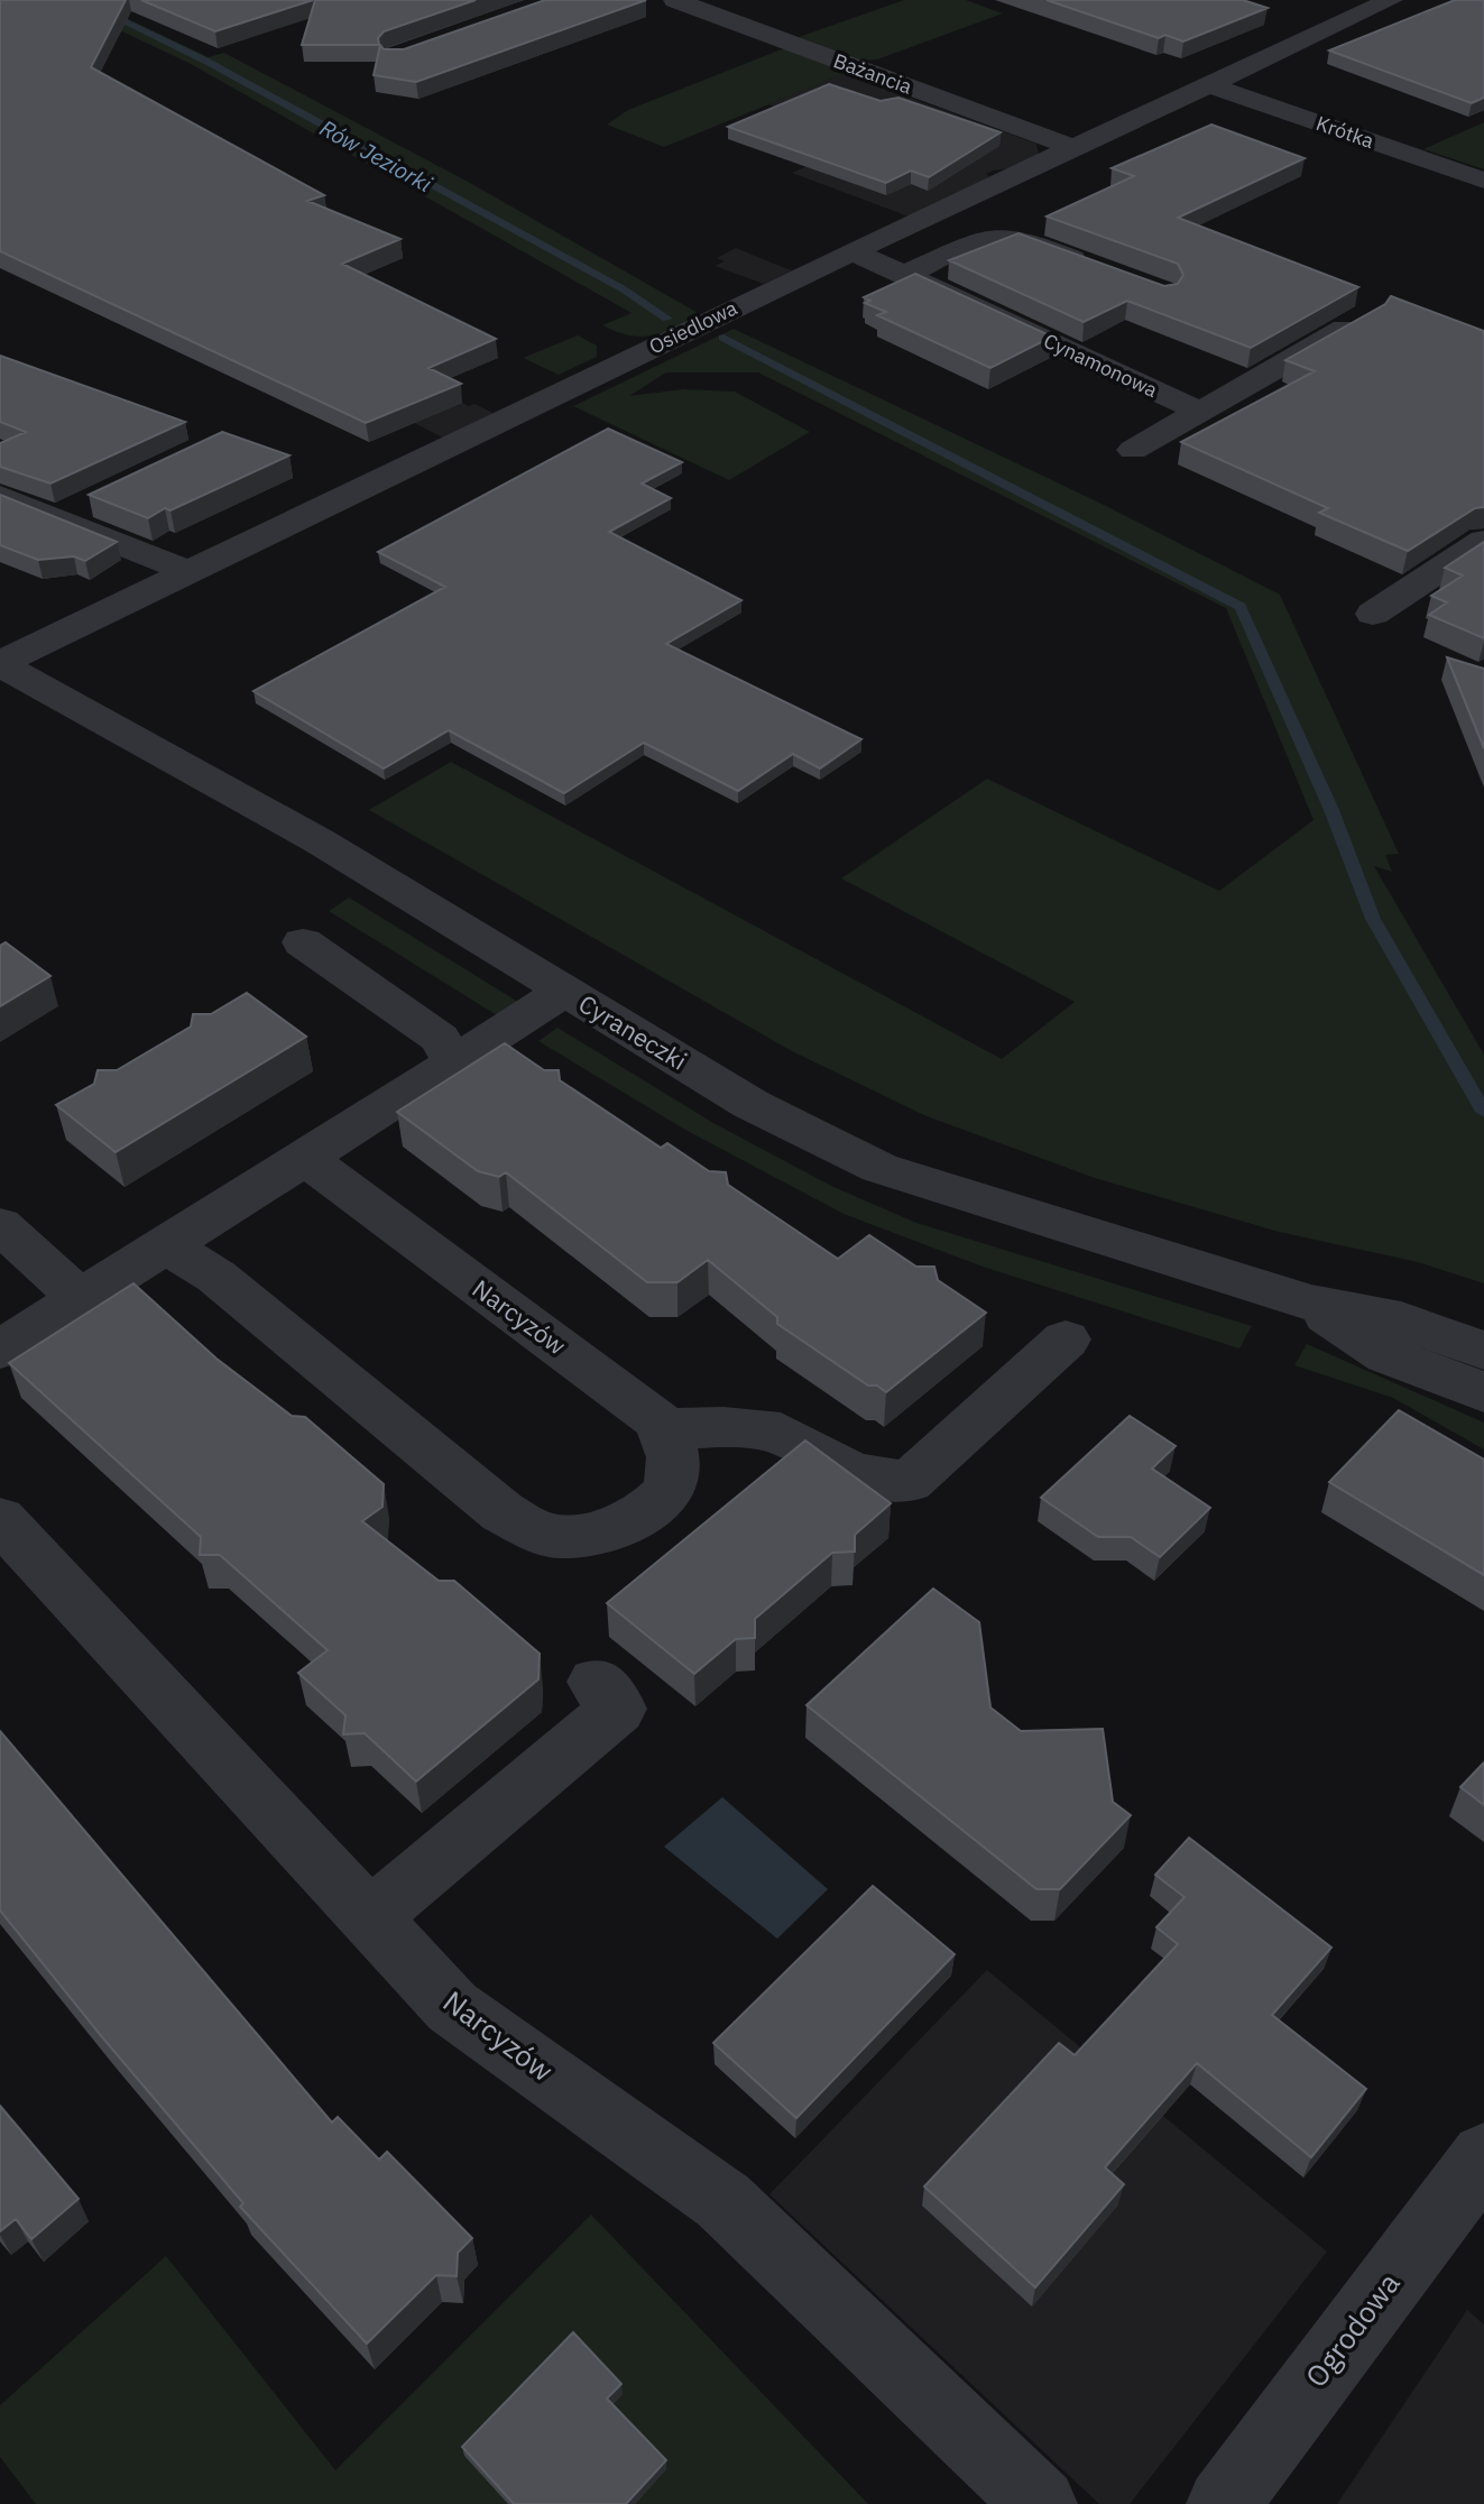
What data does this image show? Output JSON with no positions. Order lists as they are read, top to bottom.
{
  "streets": {
    "street": [
      "Bażancia",
      "Krótka",
      "Osiedlowa",
      "Cynamonowa",
      "Cyraneczki",
      "Narcyzów",
      "Ogrodowa"
    ]
  },
  "crossings": [
    ["Bażancia", "Osiedlowa"],
    ["Krótka", "Osiedlowa"],
    ["Osiedlowa", "Cynamonowa"],
    ["Osiedlowa", "Cyraneczki"]
  ],
  "water": ["Rów Jeziorki"]
}
